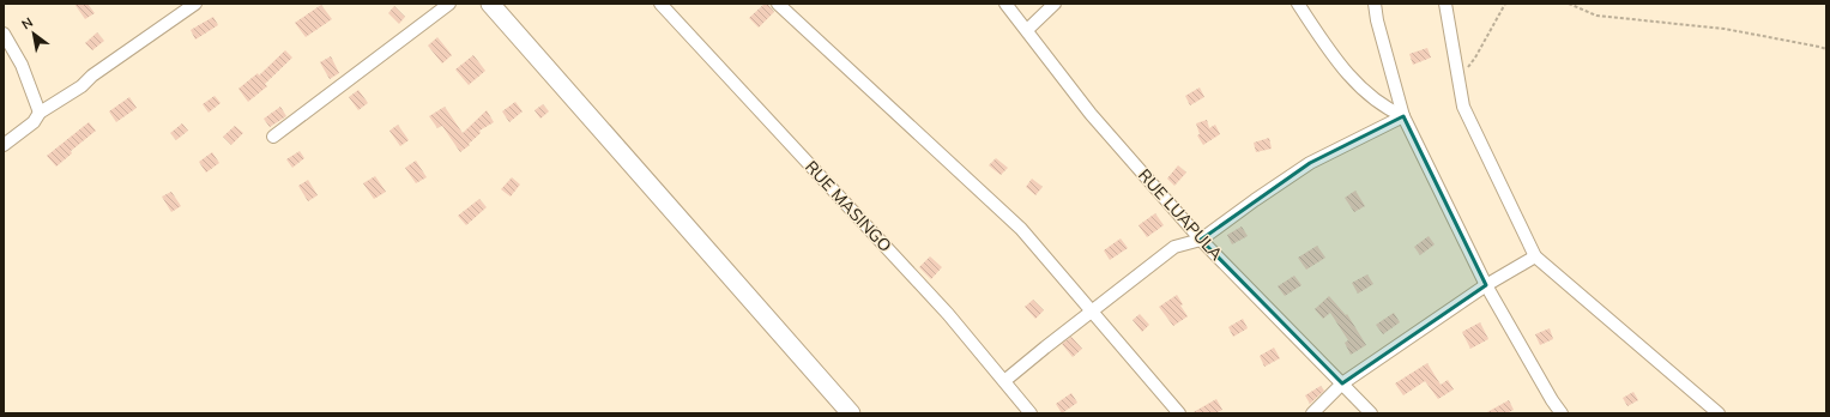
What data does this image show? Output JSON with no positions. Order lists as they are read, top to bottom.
{
  "streets": {
    "street": ["RUE MASINGO", "RUE LUAPULA"]
  },
  "north": "top left"
}
